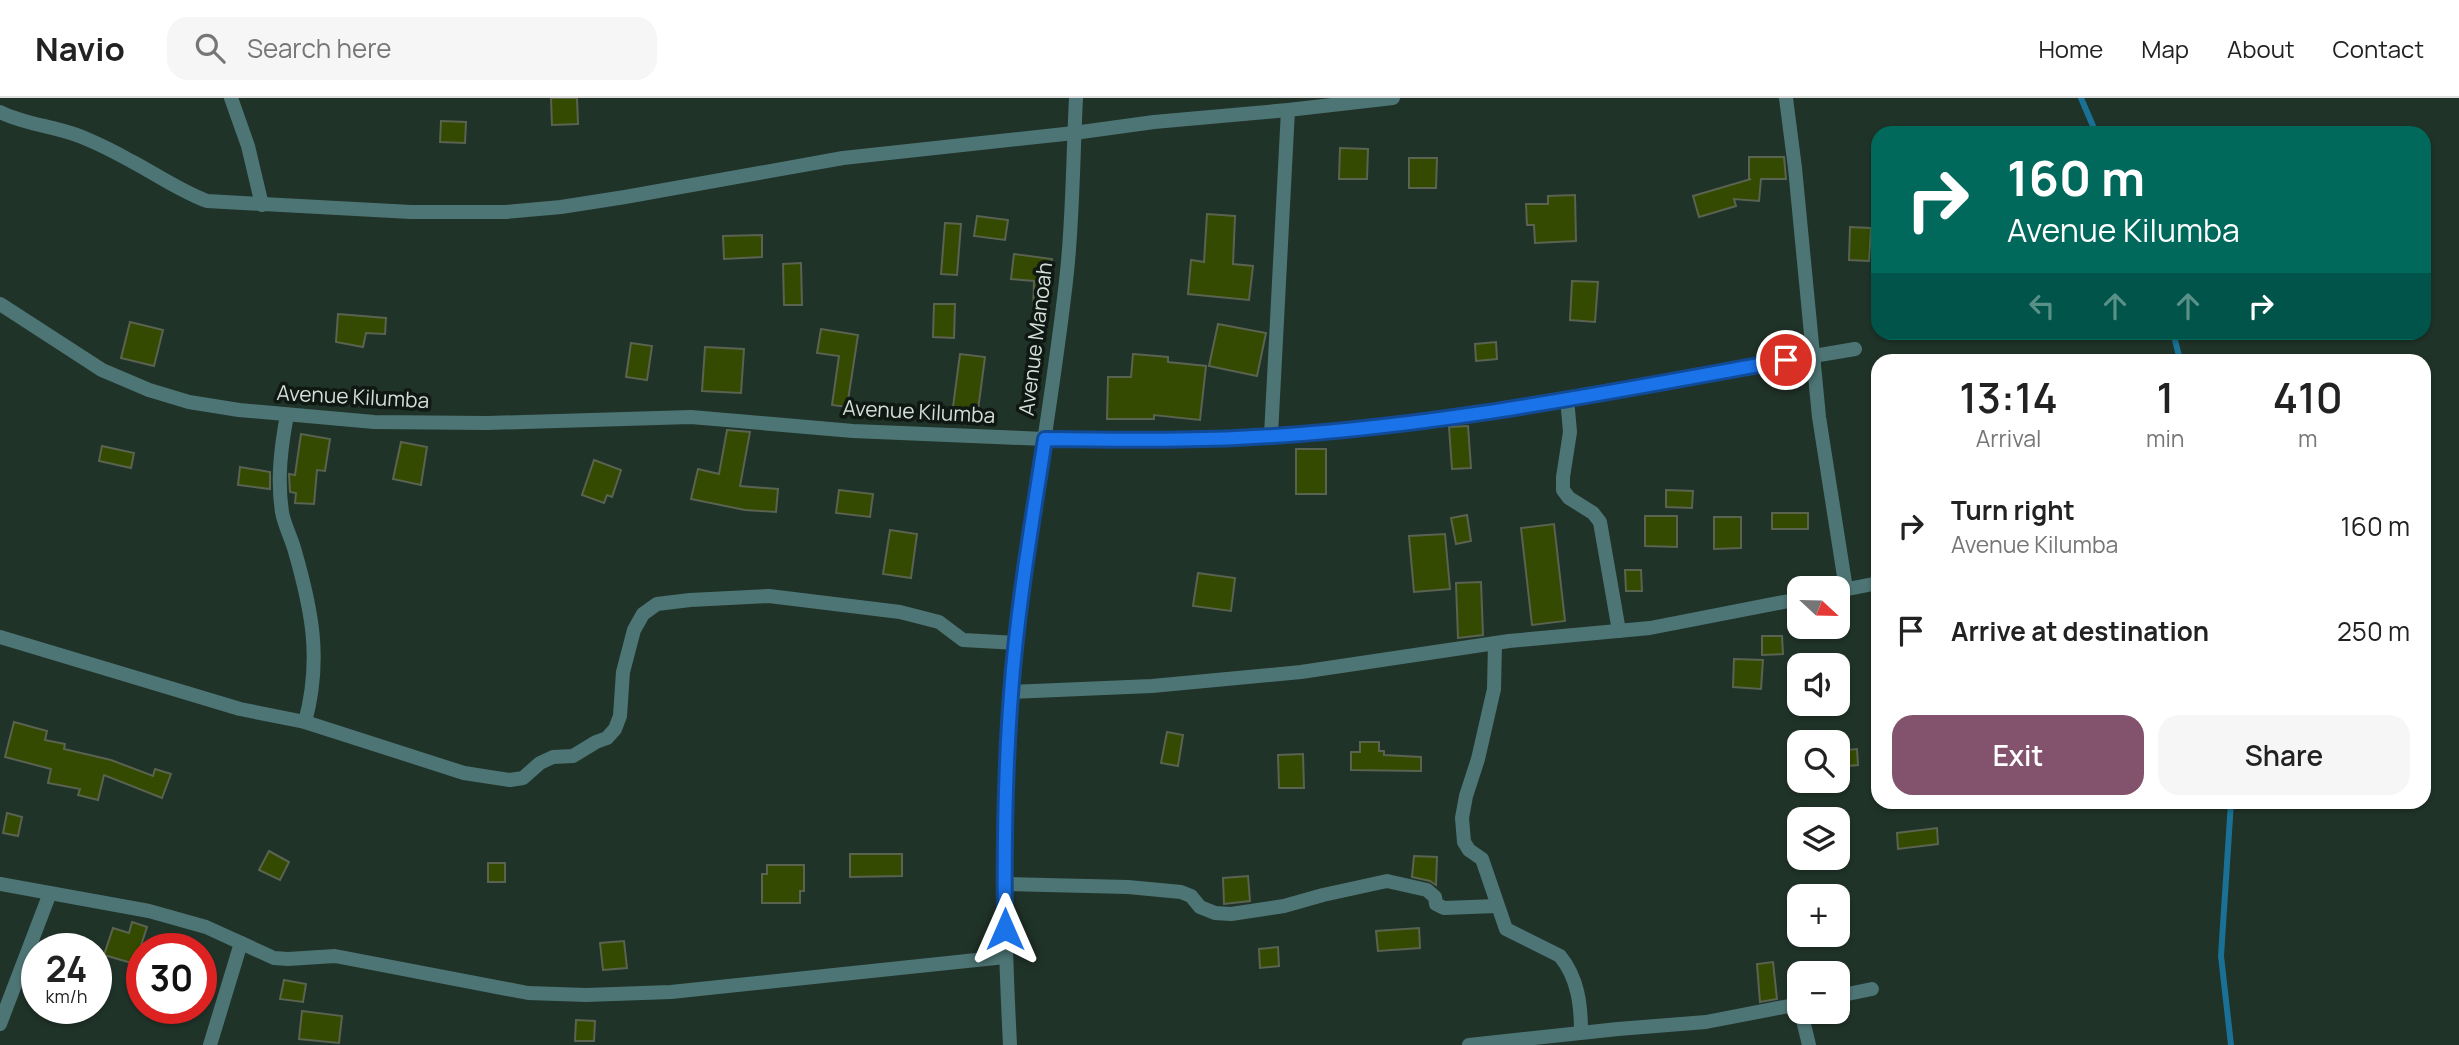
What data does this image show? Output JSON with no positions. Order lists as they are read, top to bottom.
{
  "streets": {
    "street": ["Avenue Manoah", "Avenue Kilumba"]
  },
  "crossings": [
    ["Avenue Manoah", "Avenue Kilumba"]
  ],
  "north": "right",
  "page": {
    "header": "Navio",
    "search": "Search here",
    "nav": [
      "Home",
      "Map",
      "About",
      "Contact"
    ],
    "turn": ["160 m", "Avenue Kilumba"],
    "eta": [
      "13:14",
      "Arrival",
      "1",
      "min",
      "410",
      "m"
    ],
    "list": [
      {
        "name": "Turn right",
        "note": "Avenue Kilumba",
        "value": "160 m"
      },
      {
        "name": "Arrive at destination",
        "value": "250 m"
      }
    ],
    "map_buttons": ["+", "−"],
    "buttons": ["Exit", "Share"],
    "speed": "24 km/h",
    "limit": "30"
  }
}
